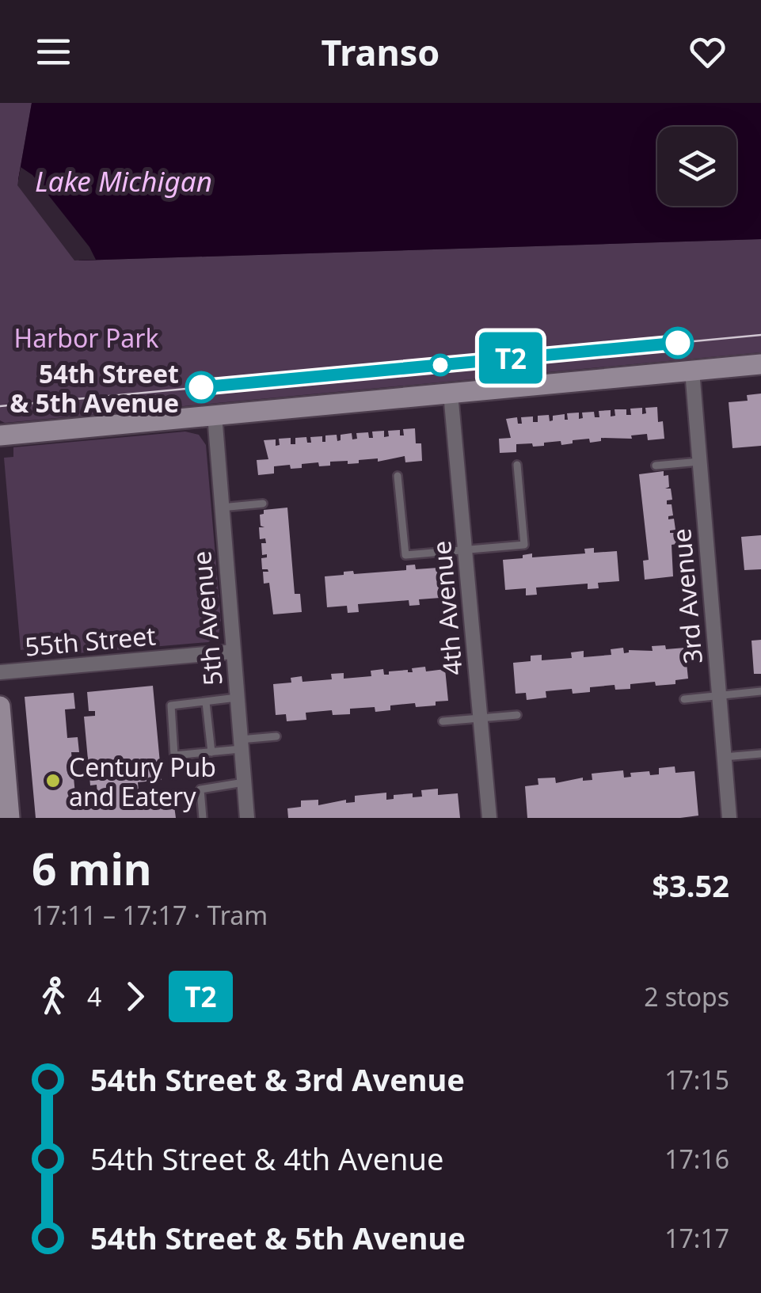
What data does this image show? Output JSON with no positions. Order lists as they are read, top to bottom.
{
  "streets": {
    "street": [
      "3rd Avenue",
      "4th Avenue",
      "5th Avenue",
      "55th Street"
    ]
  },
  "crossings": [
    ["5th Avenue", "55th Street"]
  ],
  "water": ["Lake Michigan"],
  "parks": ["Harbor Park"],
  "places": ["54th Street & 5th Avenue", "Century Pub and Eatery"],
  "lines": ["tram line T2"],
  "page": {
    "header": "Transo",
    "on_map": "T2",
    "heading": ["6 min", "17:11 – 17:17 · Tram", "$3.52"],
    "legs": ["4", "T2", "2 stops"],
    "list": [
      {
        "name": "54th Street & 3rd Avenue",
        "value": "17:15"
      },
      {
        "name": "54th Street & 4th Avenue",
        "value": "17:16"
      },
      {
        "name": "54th Street & 5th Avenue",
        "value": "17:17"
      }
    ]
  }
}
